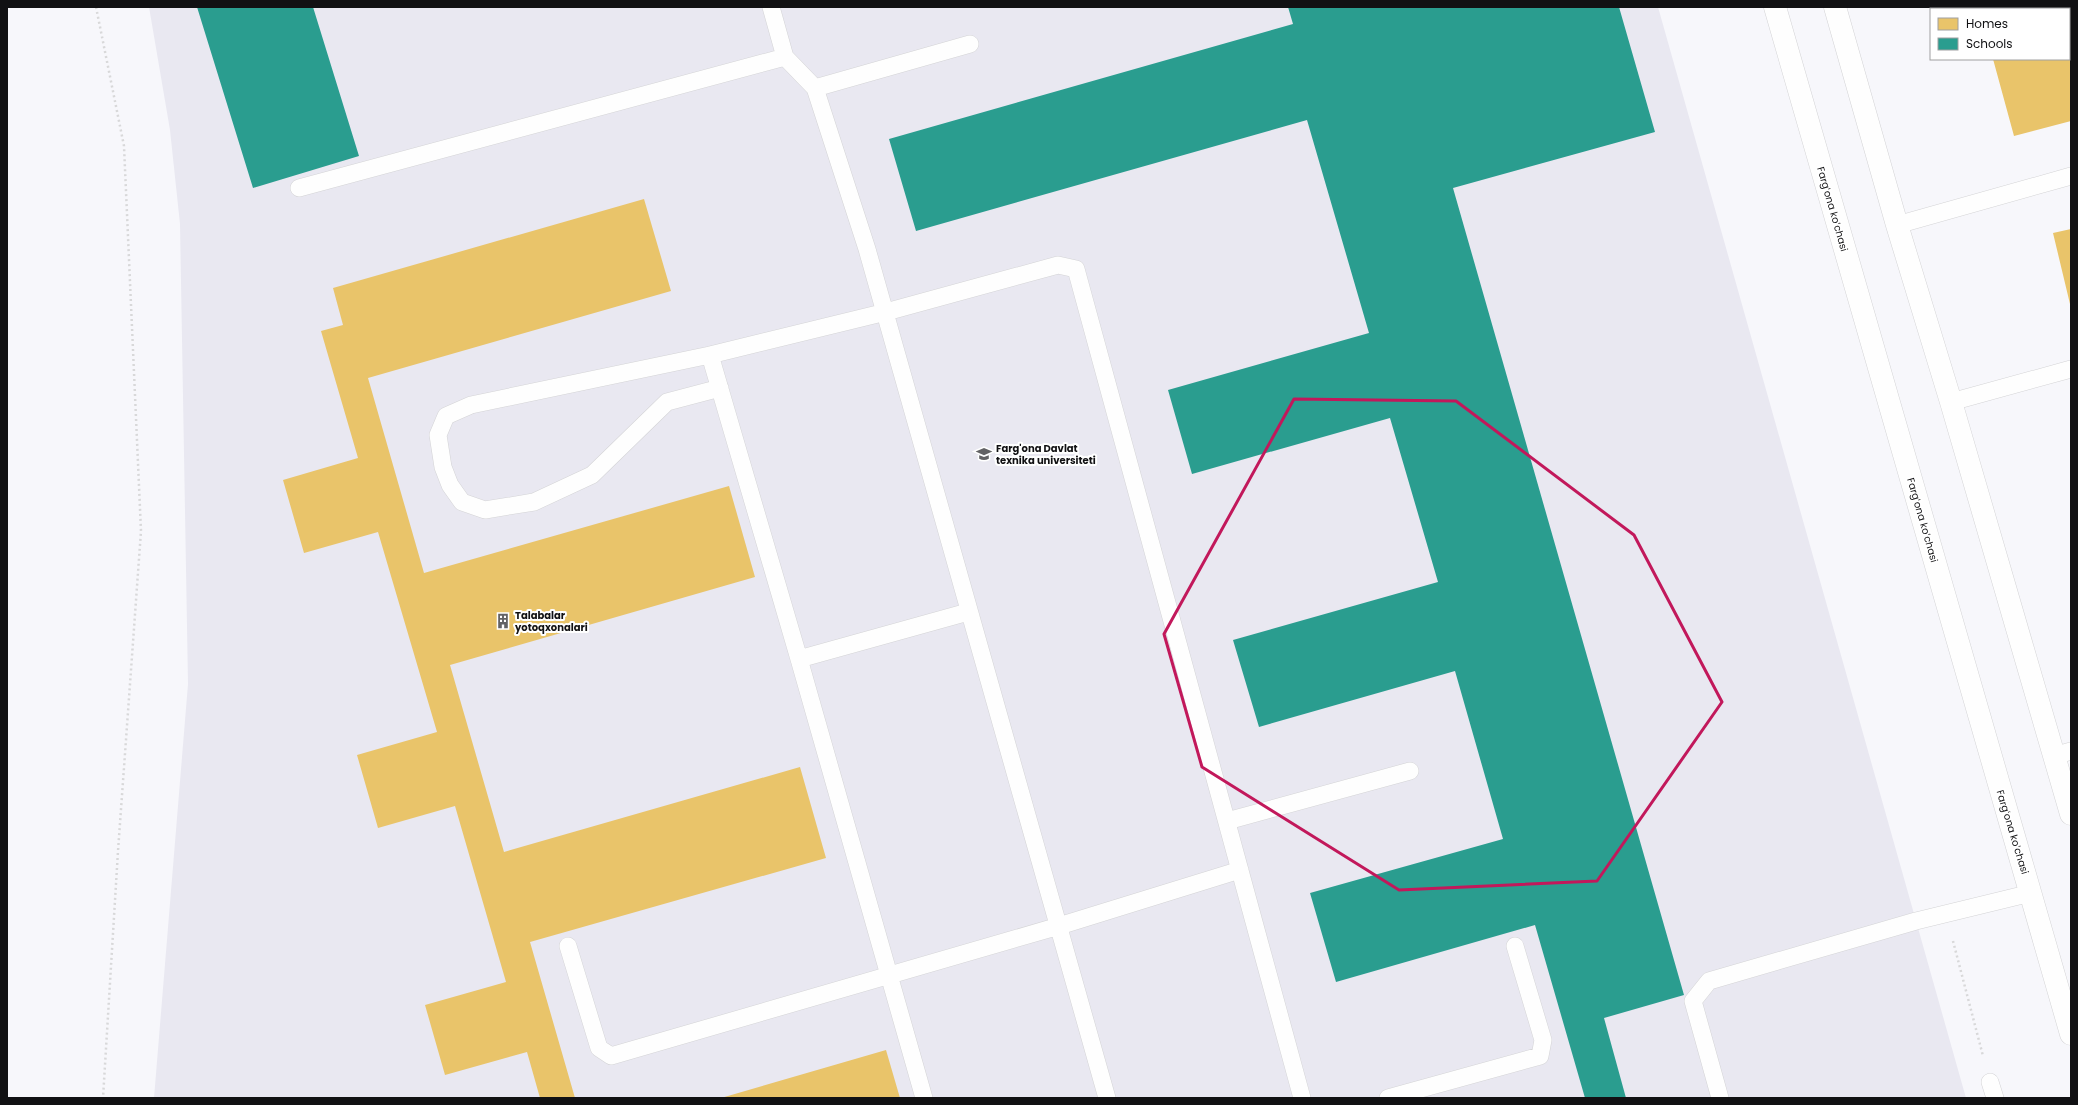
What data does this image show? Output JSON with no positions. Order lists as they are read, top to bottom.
{
  "streets": {
    "main road": ["Fargʻona koʻchasi"]
  },
  "places": {
    "school or university": ["Farg'ona Davlat texnika universiteti"],
    "building": ["Talabalar yotoqxonalari"]
  },
  "legend": ["Homes", "Schools"]
}
